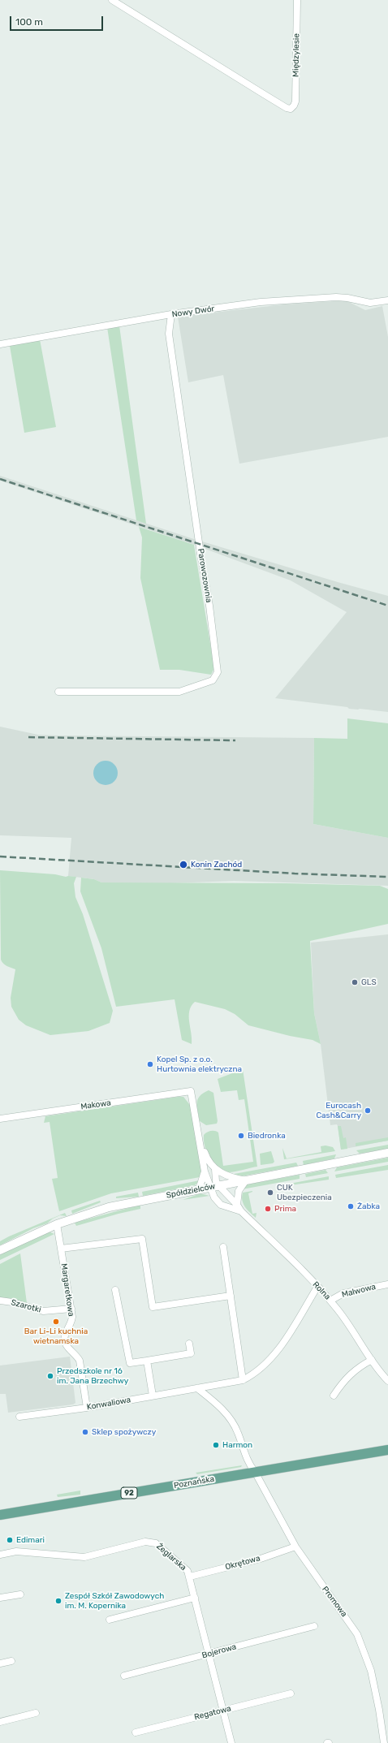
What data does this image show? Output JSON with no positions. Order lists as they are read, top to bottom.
{
  "streets": {
    "main road": ["Poznańska", "92"],
    "street": [
      "Międzylesie",
      "Nowy Dwór",
      "Parowozownia",
      "Makowa",
      "Spółdzielców",
      "Margaretkowa",
      "Rolna",
      "Malwowa",
      "Szarotki",
      "Konwaliowa",
      "Żeglarska",
      "Okrętowa",
      "Promowa",
      "Bojerowa",
      "Regatowa"
    ]
  },
  "crossings": [
    ["Nowy Dwór", "Parowozownia"],
    ["Spółdzielców", "Margaretkowa"],
    ["Spółdzielców", "Rolna"],
    ["Margaretkowa", "Szarotki"],
    ["Margaretkowa", "Konwaliowa"],
    ["Rolna", "Malwowa"],
    ["Rolna", "Konwaliowa"],
    ["Poznańska", "Promowa"],
    ["Żeglarska", "Okrętowa"],
    ["Żeglarska", "Bojerowa"],
    ["Żeglarska", "Regatowa"],
    ["Okrętowa", "Promowa"]
  ],
  "places": [
    "Konin Zachód",
    "GLS",
    "Kopel Sp. z o.o. Hurtownia elektryczna",
    "Eurocash Cash&Carry",
    "Biedronka",
    "CUK Ubezpieczenia",
    "Żabka",
    "Prima",
    "Bar Li-Li kuchnia wietnamska",
    "Przedszkole nr 16 im. Jana Brzechwy",
    "Sklep spożywczy",
    "Harmon",
    "Edimari",
    "Zespół Szkół Zawodowych im. M. Kopernika"
  ],
  "scale_bar": "100 m"
}
